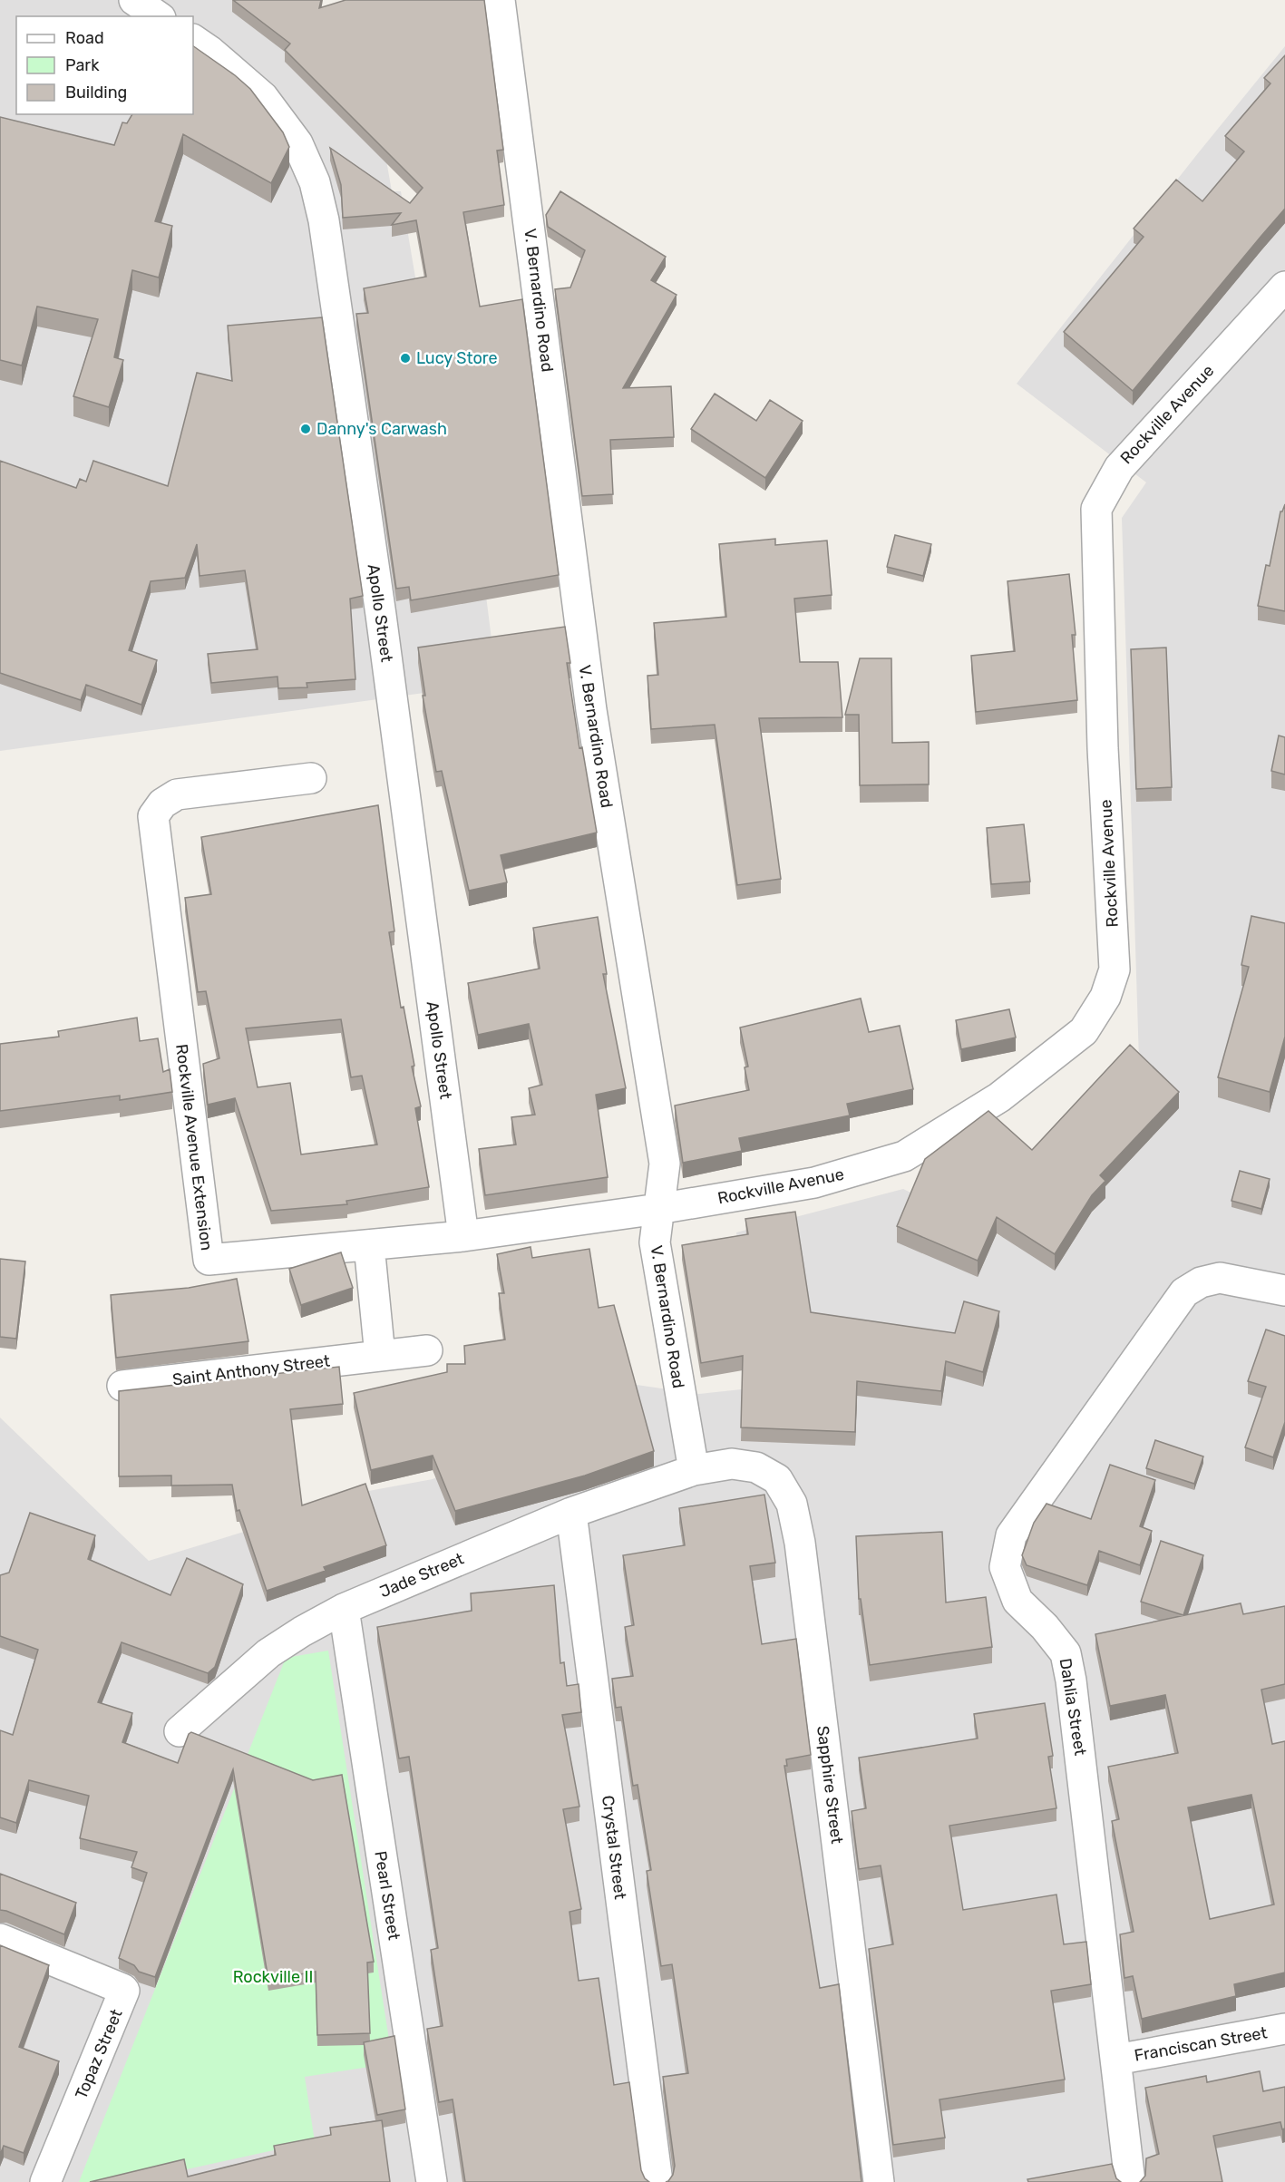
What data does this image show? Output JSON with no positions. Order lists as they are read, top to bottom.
{
  "streets": {
    "street": [
      "V. Bernardino Road",
      "Rockville Avenue",
      "Apollo Street",
      "Rockville Avenue Extension",
      "Saint Anthony Street",
      "Jade Street",
      "Dahlia Street",
      "Sapphire Street",
      "Crystal Street",
      "Pearl Street",
      "Franciscan Street",
      "Topaz Street"
    ]
  },
  "crossings": [
    ["V. Bernardino Road", "Rockville Avenue"],
    ["V. Bernardino Road", "Rockville Avenue Extension"],
    ["V. Bernardino Road", "Jade Street"],
    ["V. Bernardino Road", "Sapphire Street"],
    ["Rockville Avenue", "Rockville Avenue Extension"],
    ["Apollo Street", "Rockville Avenue Extension"],
    ["Jade Street", "Sapphire Street"],
    ["Jade Street", "Crystal Street"],
    ["Jade Street", "Pearl Street"],
    ["Dahlia Street", "Franciscan Street"]
  ],
  "parks": ["Rockville II"],
  "places": ["Lucy Store", "Danny's Carwash"],
  "legend": ["Road", "Park", "Building"]
}
